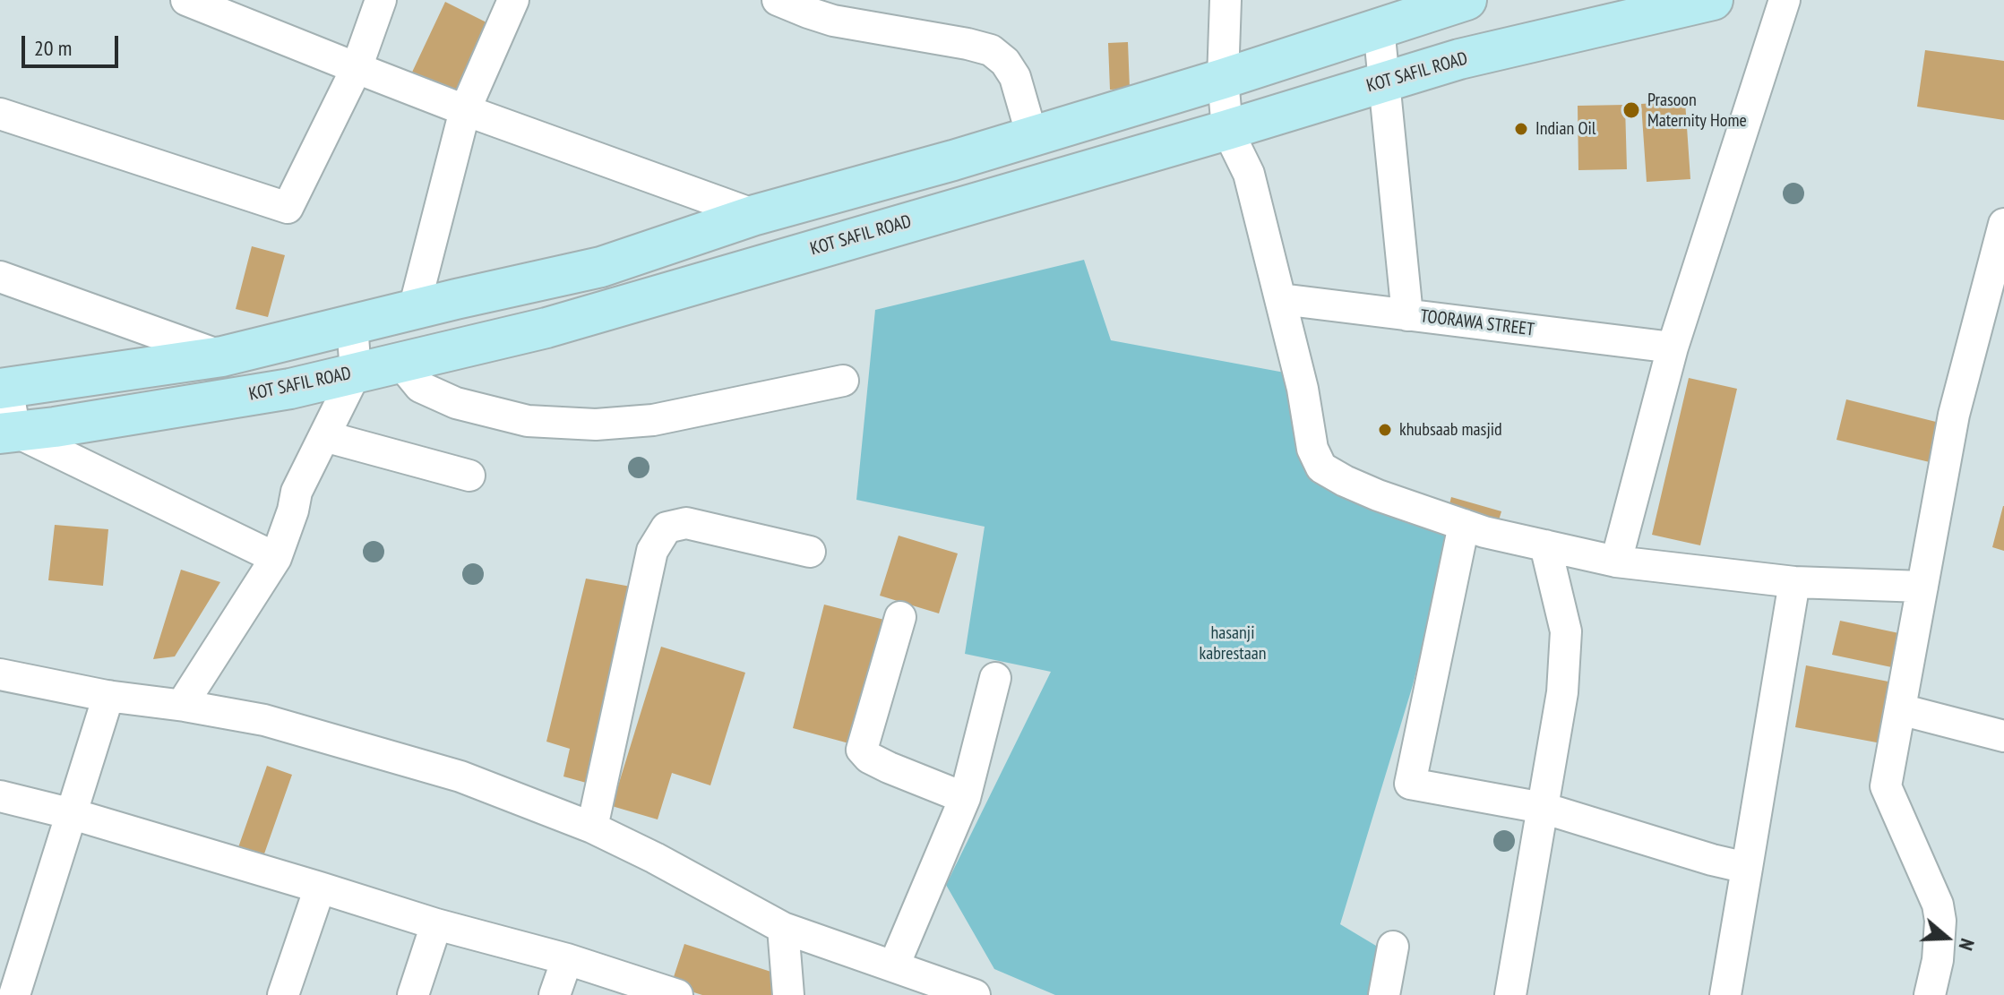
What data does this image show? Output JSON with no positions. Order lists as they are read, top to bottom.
{
  "streets": {
    "main road": ["KOT SAFIL ROAD"],
    "street": ["TOORAWA STREET"]
  },
  "parks": ["hasanji kabrestaan"],
  "places": ["Prasoon Maternity Home", "Indian Oil", "khubsaab masjid"],
  "scale_bar": "20 m",
  "north": "right"
}
